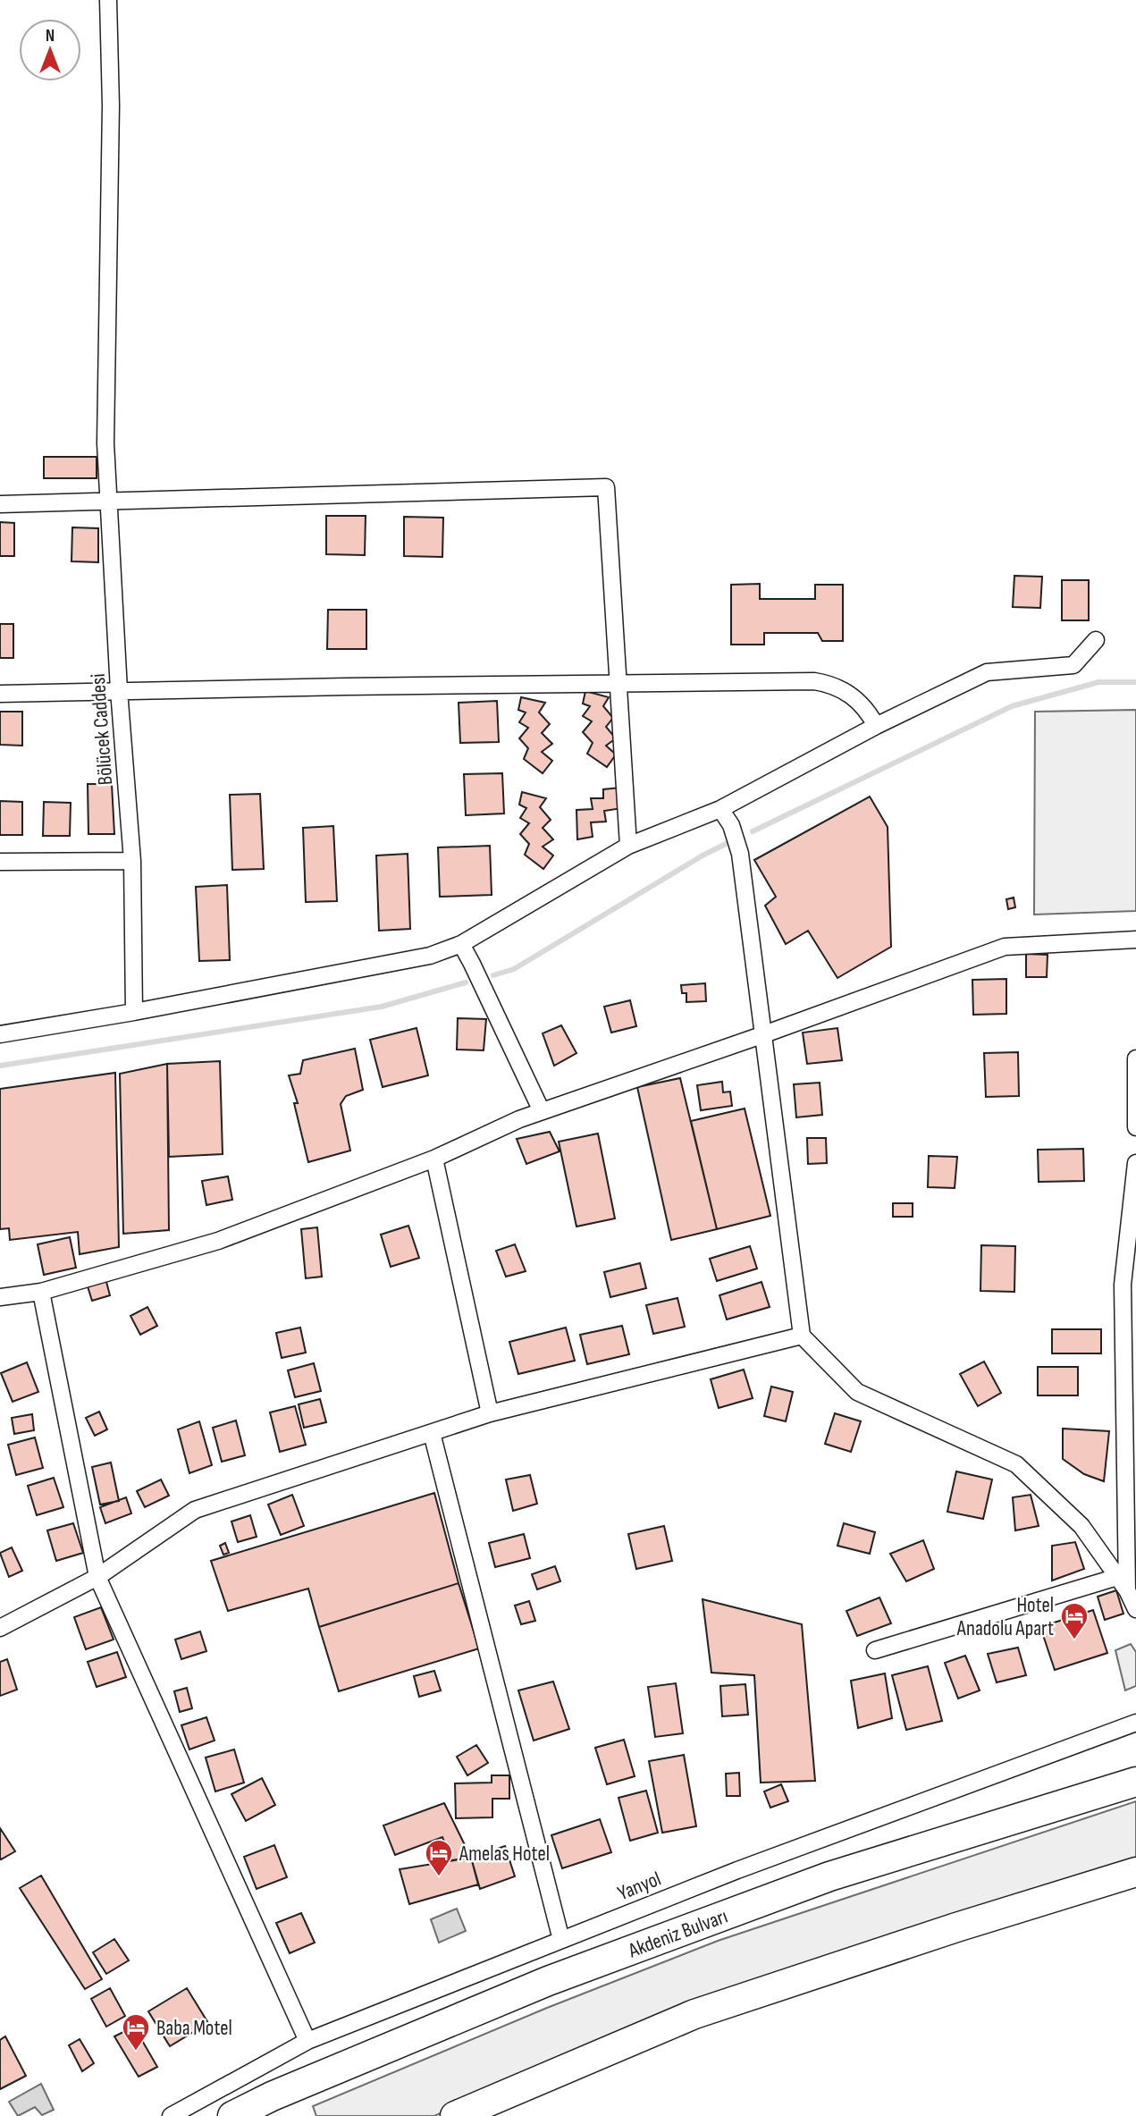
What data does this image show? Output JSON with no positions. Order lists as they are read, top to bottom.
{
  "streets": {
    "highway": ["Akdeniz Bulvarı"],
    "street": ["Bölücek Caddesi", "Yanyol"]
  },
  "places": {
    "hotel": ["Hotel Anadolu Apart", "Amelas Hotel", "Baba Motel"]
  },
  "north": "top"
}
